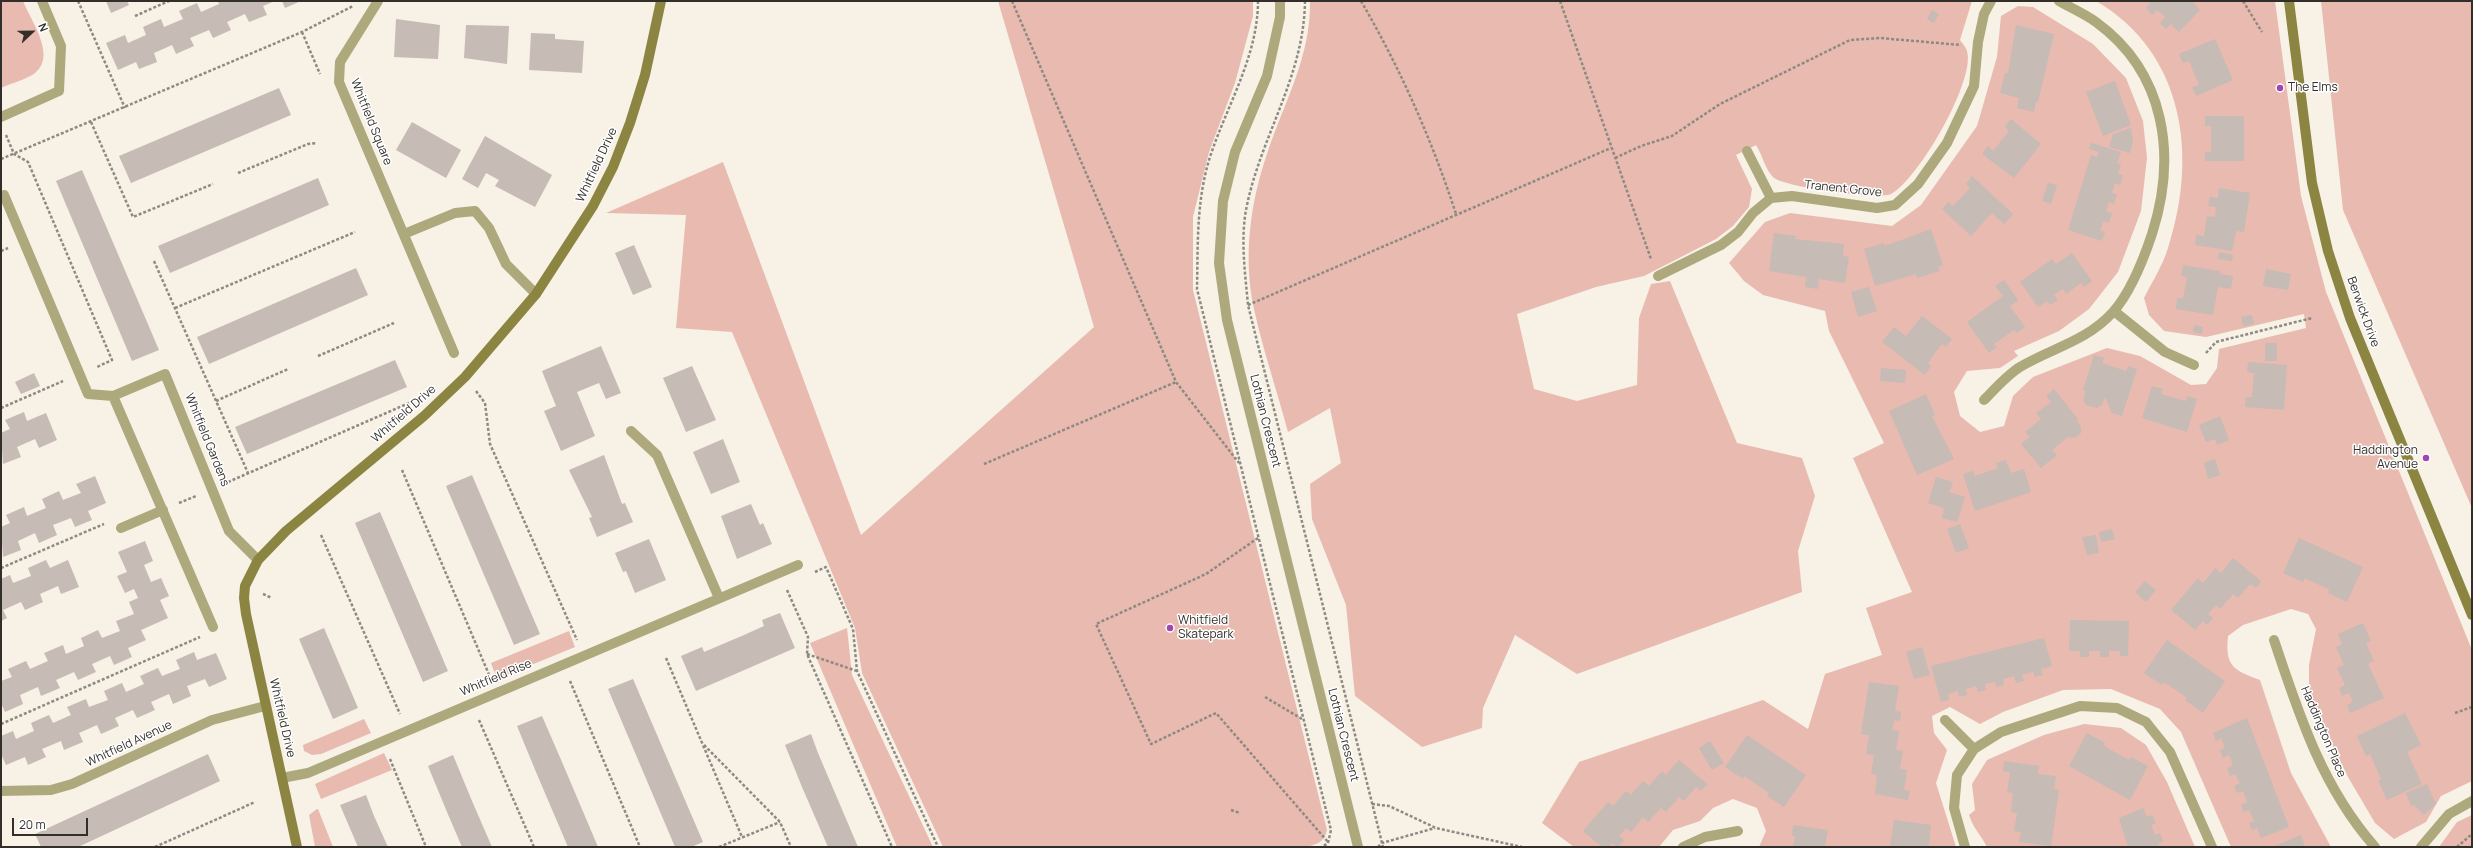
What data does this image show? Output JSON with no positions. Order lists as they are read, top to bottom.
{
  "streets": {
    "street": [
      "Whitfield Square",
      "Whitfield Drive",
      "Tranent Grove",
      "Berwick Drive",
      "Lothian Crescent",
      "Whitfield Gardens",
      "Whitfield Rise",
      "Haddington Place",
      "Whitfield Avenue"
    ]
  },
  "crossings": [
    ["Whitfield Drive", "Whitfield Gardens"],
    ["Whitfield Drive", "Whitfield Rise"],
    ["Whitfield Drive", "Whitfield Avenue"]
  ],
  "places": ["The Elms", "Haddington Avenue", "Whitfield Skatepark"],
  "scale_bar": "20 m",
  "north": "right"
}
